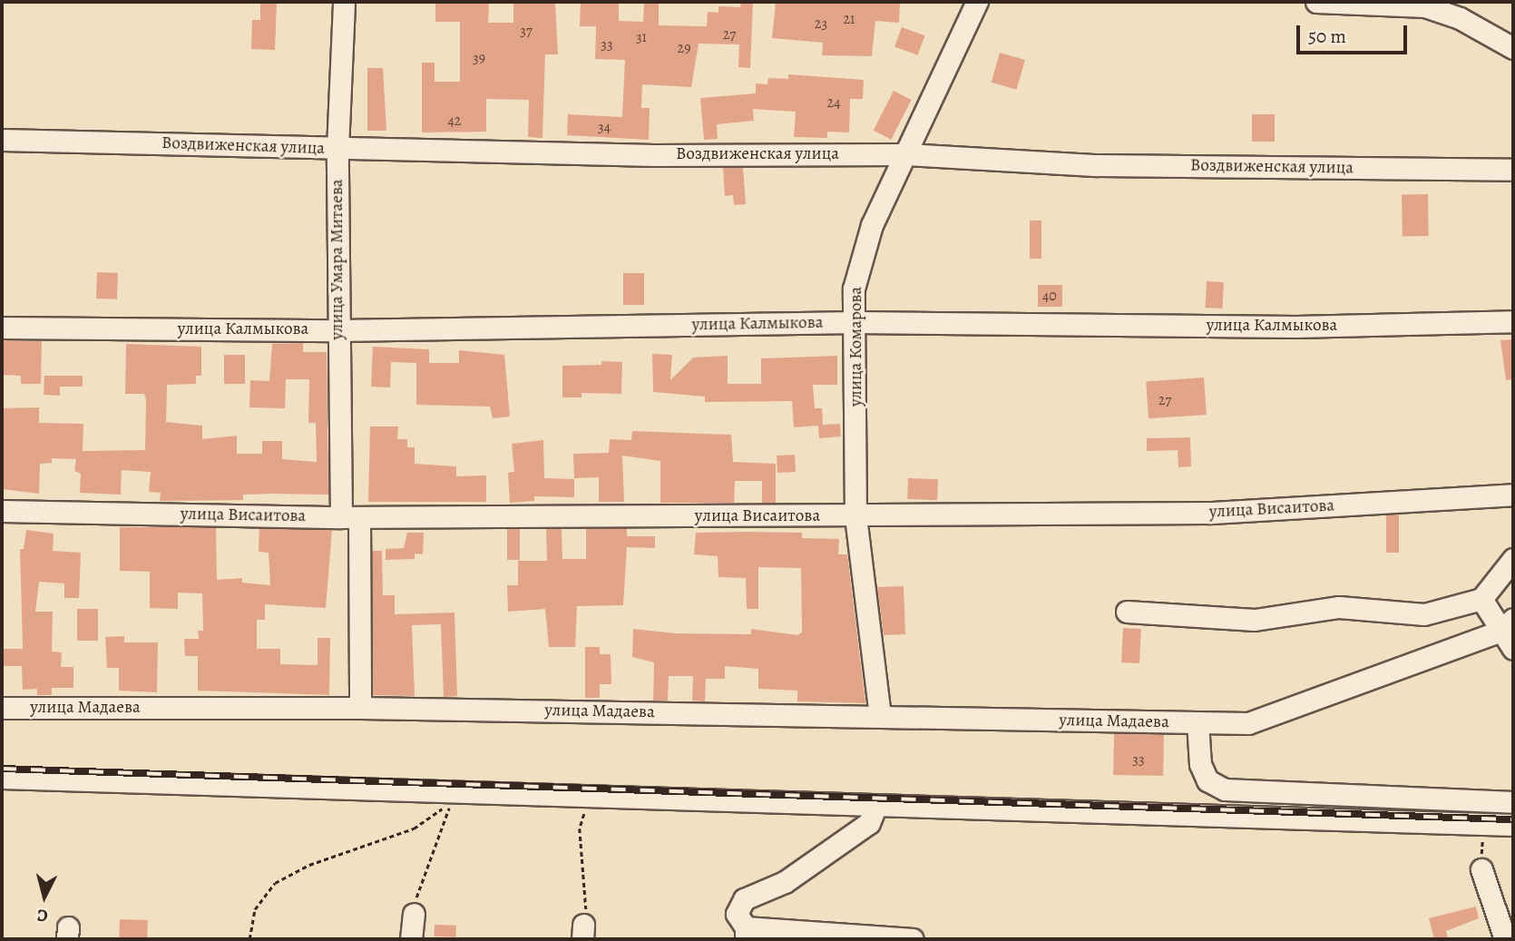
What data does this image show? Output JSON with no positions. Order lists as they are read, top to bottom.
{
  "streets": {
    "street": [
      "Воздвиженская улица",
      "улица Умара Митаева",
      "улица Калмыкова",
      "улица Комарова",
      "улица Висаитова",
      "улица Мадаева"
    ]
  },
  "crossings": [
    ["Воздвиженская улица", "улица Умара Митаева"],
    ["Воздвиженская улица", "улица Комарова"],
    ["улица Умара Митаева", "улица Калмыкова"],
    ["улица Умара Митаева", "улица Висаитова"],
    ["улица Умара Митаева", "улица Мадаева"],
    ["улица Калмыкова", "улица Комарова"],
    ["улица Комарова", "улица Висаитова"],
    ["улица Комарова", "улица Мадаева"]
  ],
  "house_numbers": [
    "21",
    "23",
    "37",
    "27",
    "31",
    "33",
    "29",
    "39",
    "24",
    "42",
    "34",
    "40",
    "27",
    "33"
  ],
  "scale_bar": "50 m",
  "north": "bottom"
}
